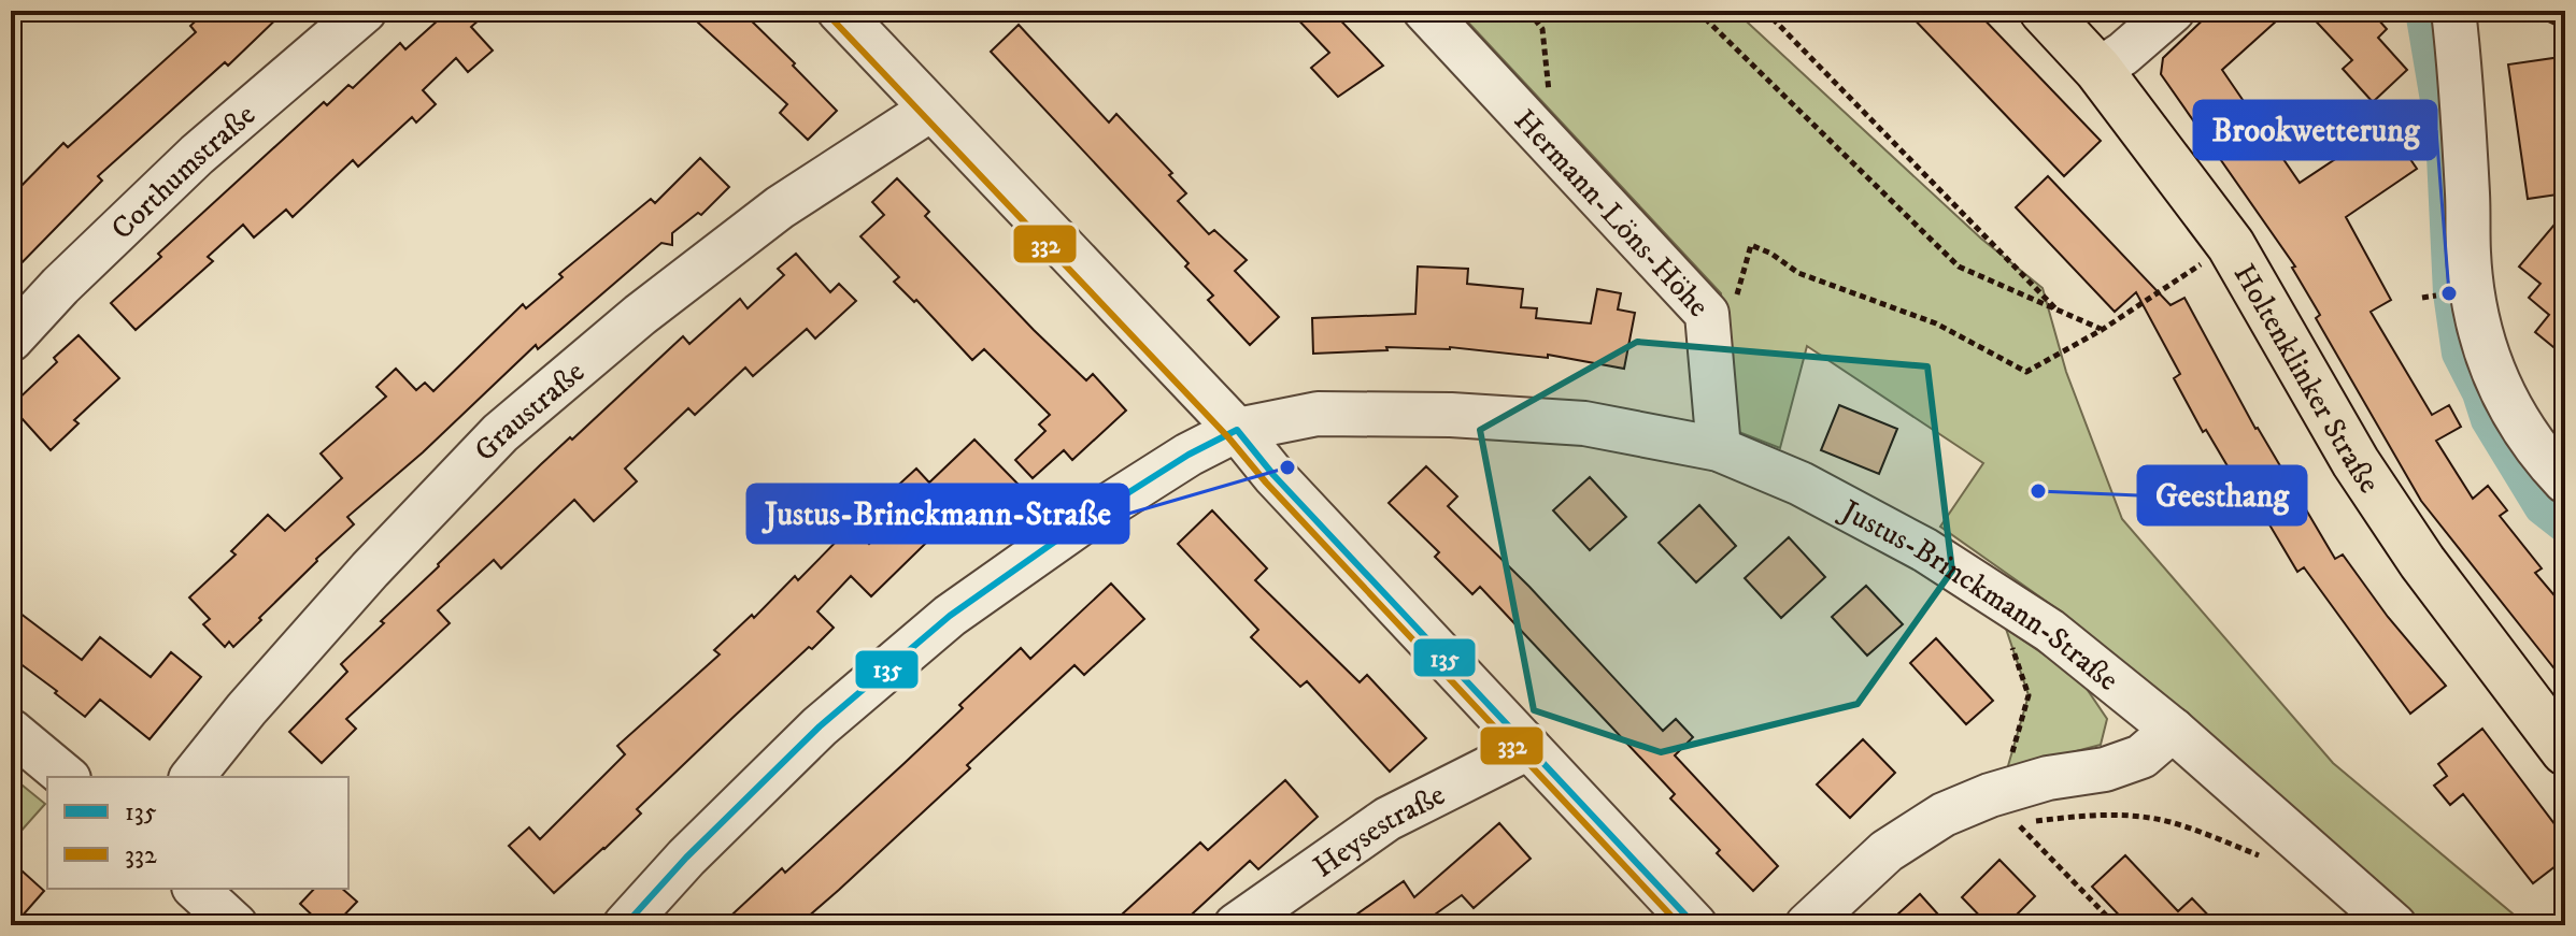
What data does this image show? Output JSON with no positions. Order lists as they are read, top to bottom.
{
  "streets": {
    "main road": ["Holtenklinker Straße"],
    "street": [
      "Corthumstraße",
      "Hermann-Löns-Höhe",
      "Graustraße",
      "Justus-Brinckmann-Straße",
      "Heysestraße"
    ]
  },
  "crossings": [
    ["Hermann-Löns-Höhe", "Justus-Brinckmann-Straße"]
  ],
  "places": ["Brookwetterung", "Justus-Brinckmann-Straße", "Geesthang"],
  "lines": ["transit line 332", "transit line 135"],
  "legend": ["135", "332"]
}
